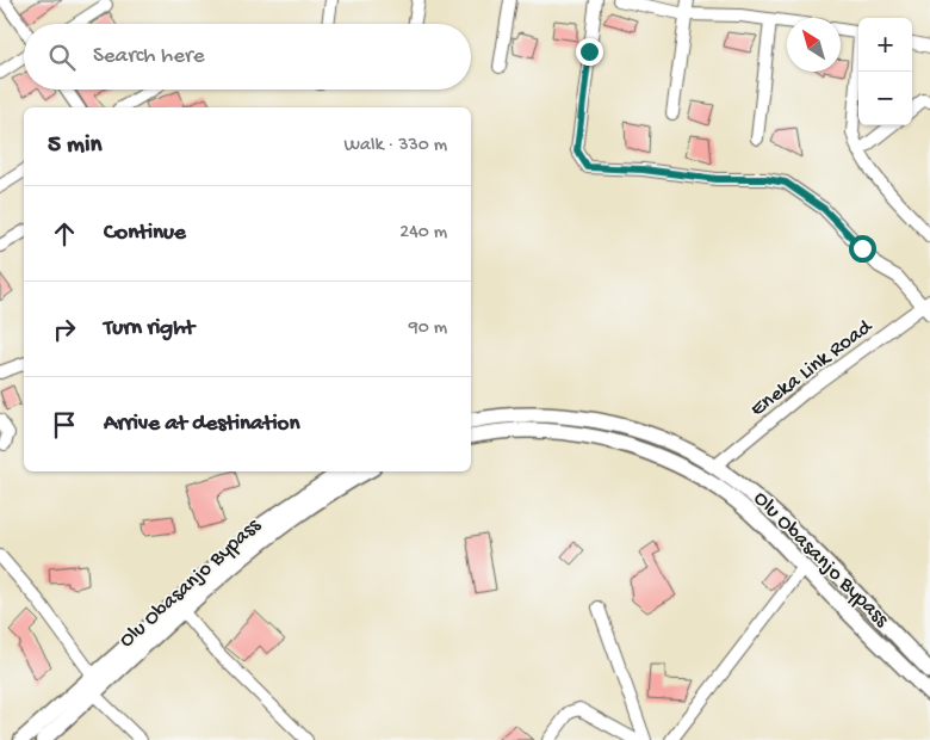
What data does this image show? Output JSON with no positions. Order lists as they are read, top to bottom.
{
  "streets": {
    "main road": ["Olu Obasanjo Bypass"],
    "street": ["Eneka Link Road"]
  },
  "north": "top left",
  "page": {
    "map_buttons": ["+", "−"],
    "search": "Search here",
    "heading": ["5 min", "Walk · 330 m"],
    "list": [
      ["Continue", "240 m"],
      ["Turn right", "90 m"],
      "Arrive at destination"
    ]
  }
}
